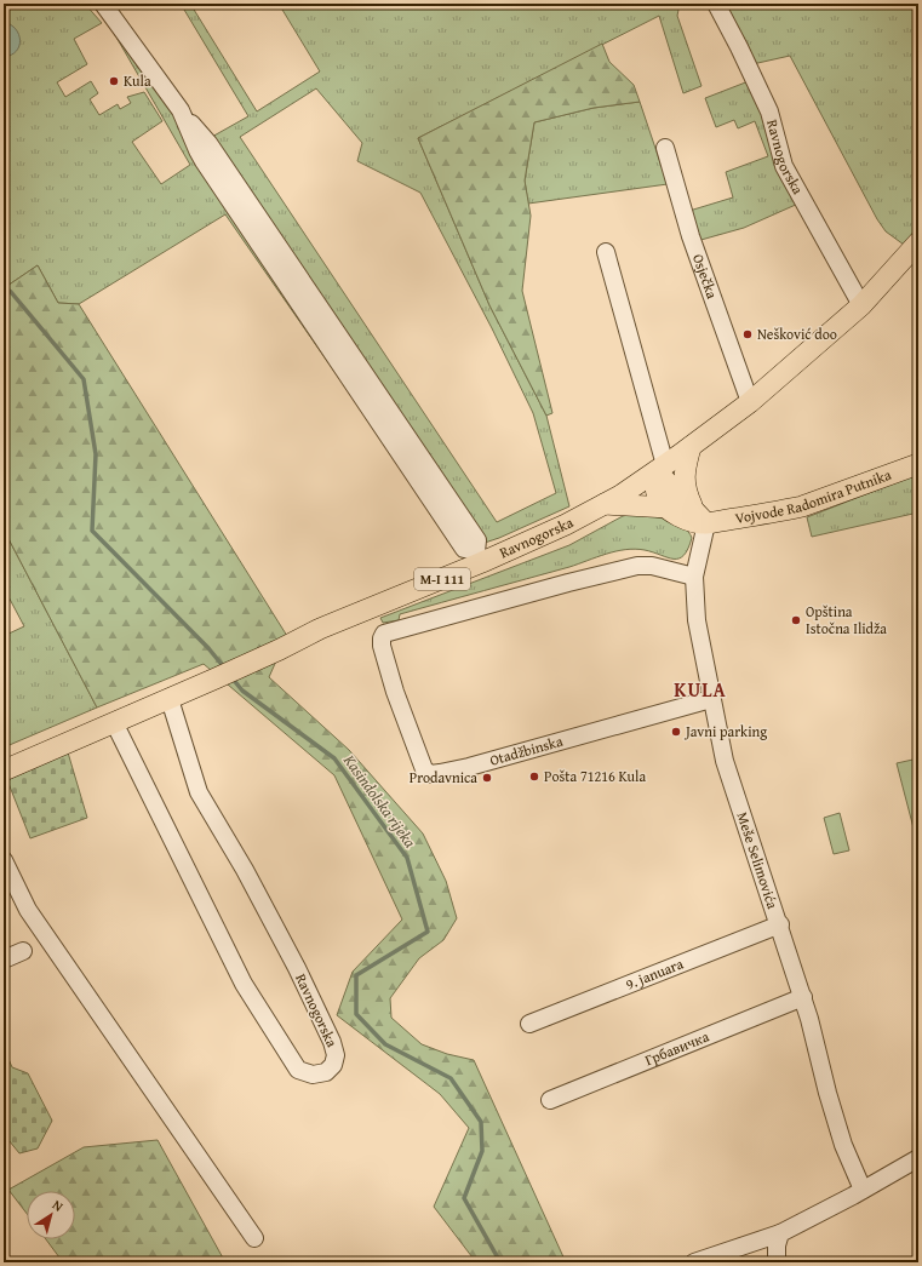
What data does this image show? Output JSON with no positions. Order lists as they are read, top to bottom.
{
  "streets": {
    "main road": ["Ravnogorska", "Vojvode Radomira Putnika", "M-I 111"],
    "street": [
      "Osječka",
      "Otadžbinska",
      "Meše Selimovića",
      "9. januara",
      "Грбавичка"
    ]
  },
  "crossings": [
    ["Ravnogorska", "Osječka"],
    ["Vojvode Radomira Putnika", "Meše Selimovića"],
    ["Otadžbinska", "Meše Selimovića"],
    ["Meše Selimovića", "9. januara"],
    ["Meše Selimovića", "Грбавичка"]
  ],
  "districts": ["KULA"],
  "water": ["Kasindolska rijeka"],
  "places": [
    "Kula",
    "Nešković doo",
    "Opština Istočna Ilidža",
    "Javni parking",
    "Pošta 71216 Kula",
    "Prodavnica"
  ],
  "north": "top right"
}
